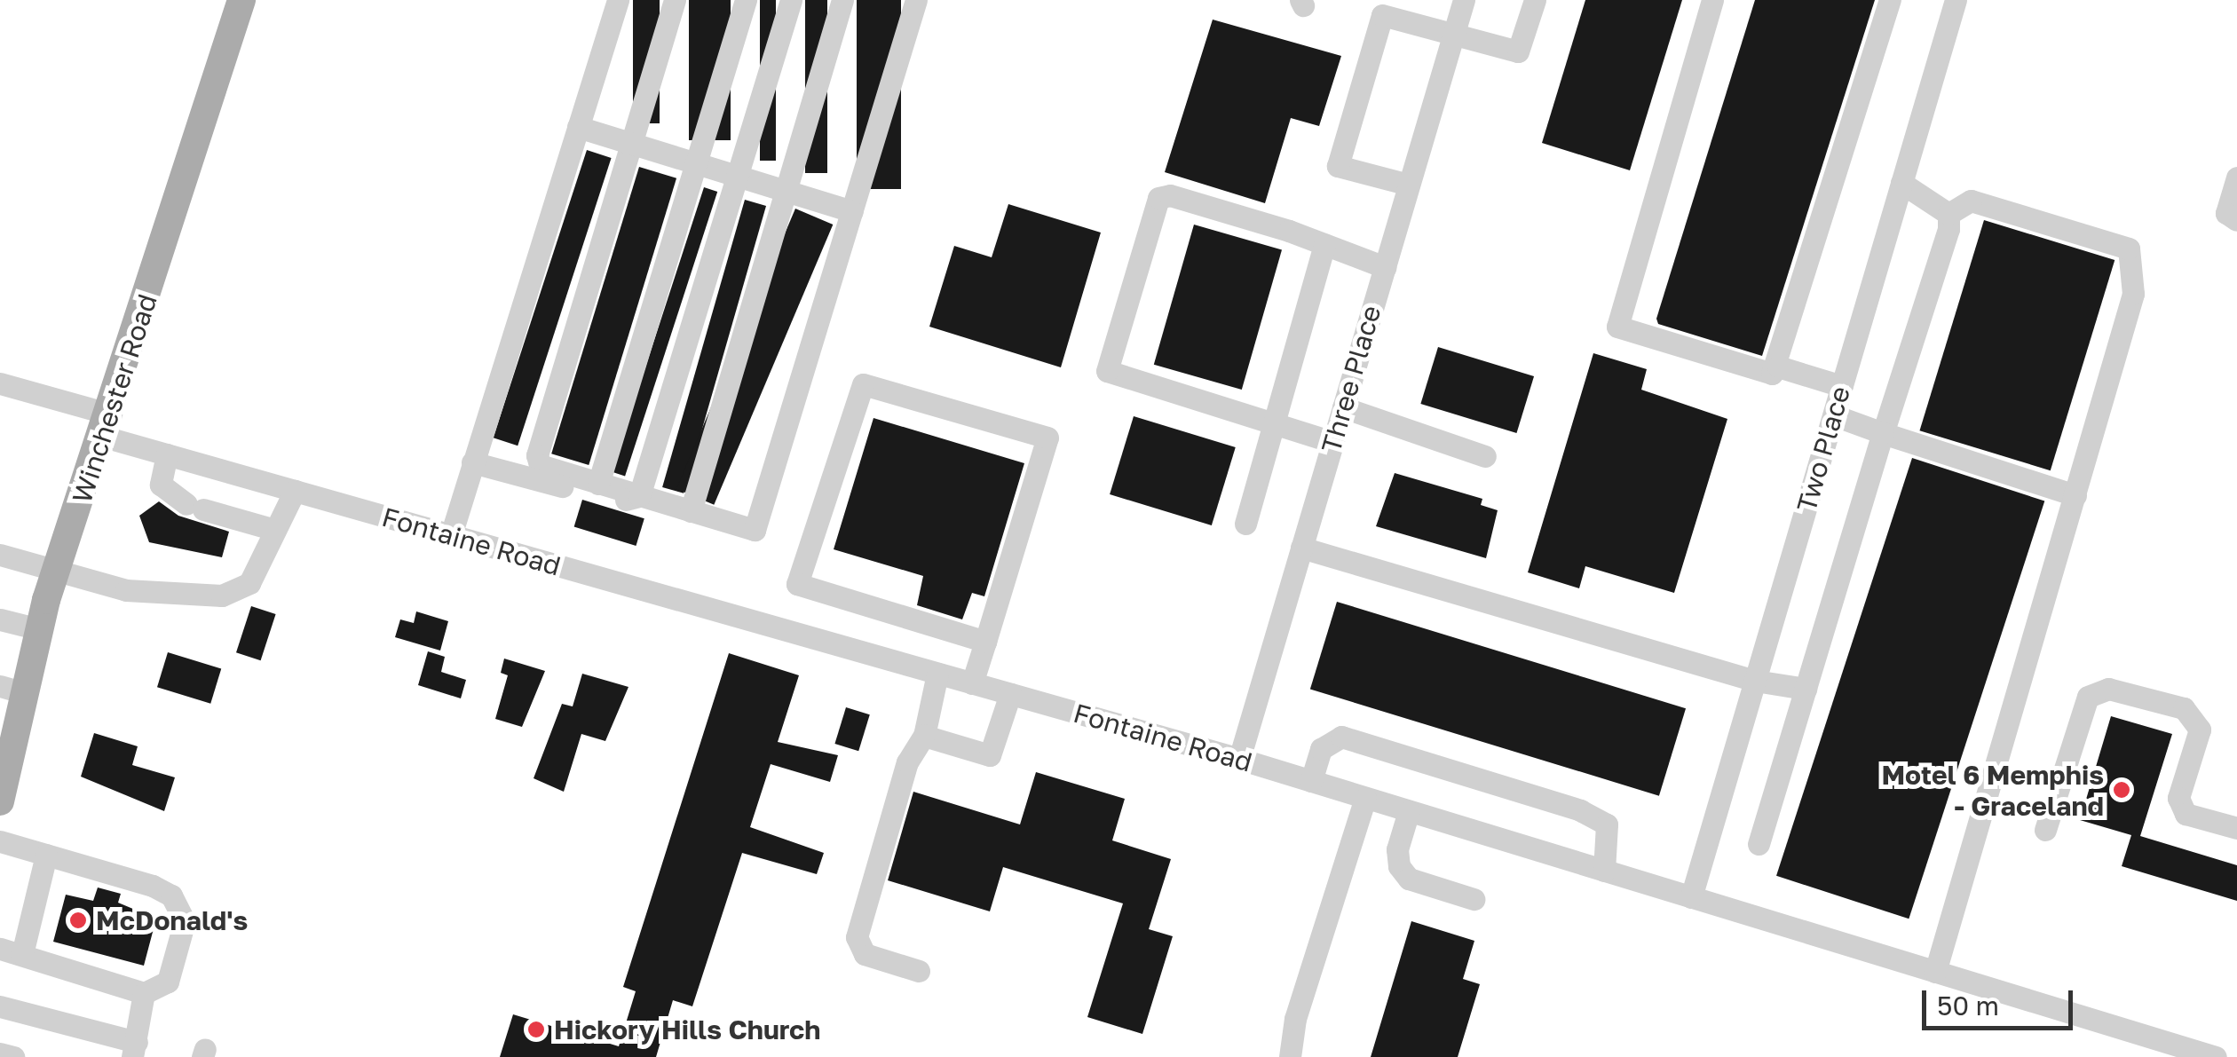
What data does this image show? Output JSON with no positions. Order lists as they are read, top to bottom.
{
  "streets": {
    "main road": ["Winchester Road"],
    "street": ["Three Place", "Two Place", "Fontaine Road"]
  },
  "crossings": [
    ["Three Place", "Fontaine Road"],
    ["Winchester Road", "Fontaine Road"],
    ["Two Place", "Fontaine Road"]
  ],
  "places": ["Motel 6 Memphis - Graceland", "McDonald's", "Hickory Hills Church"],
  "scale_bar": "50 m"
}
